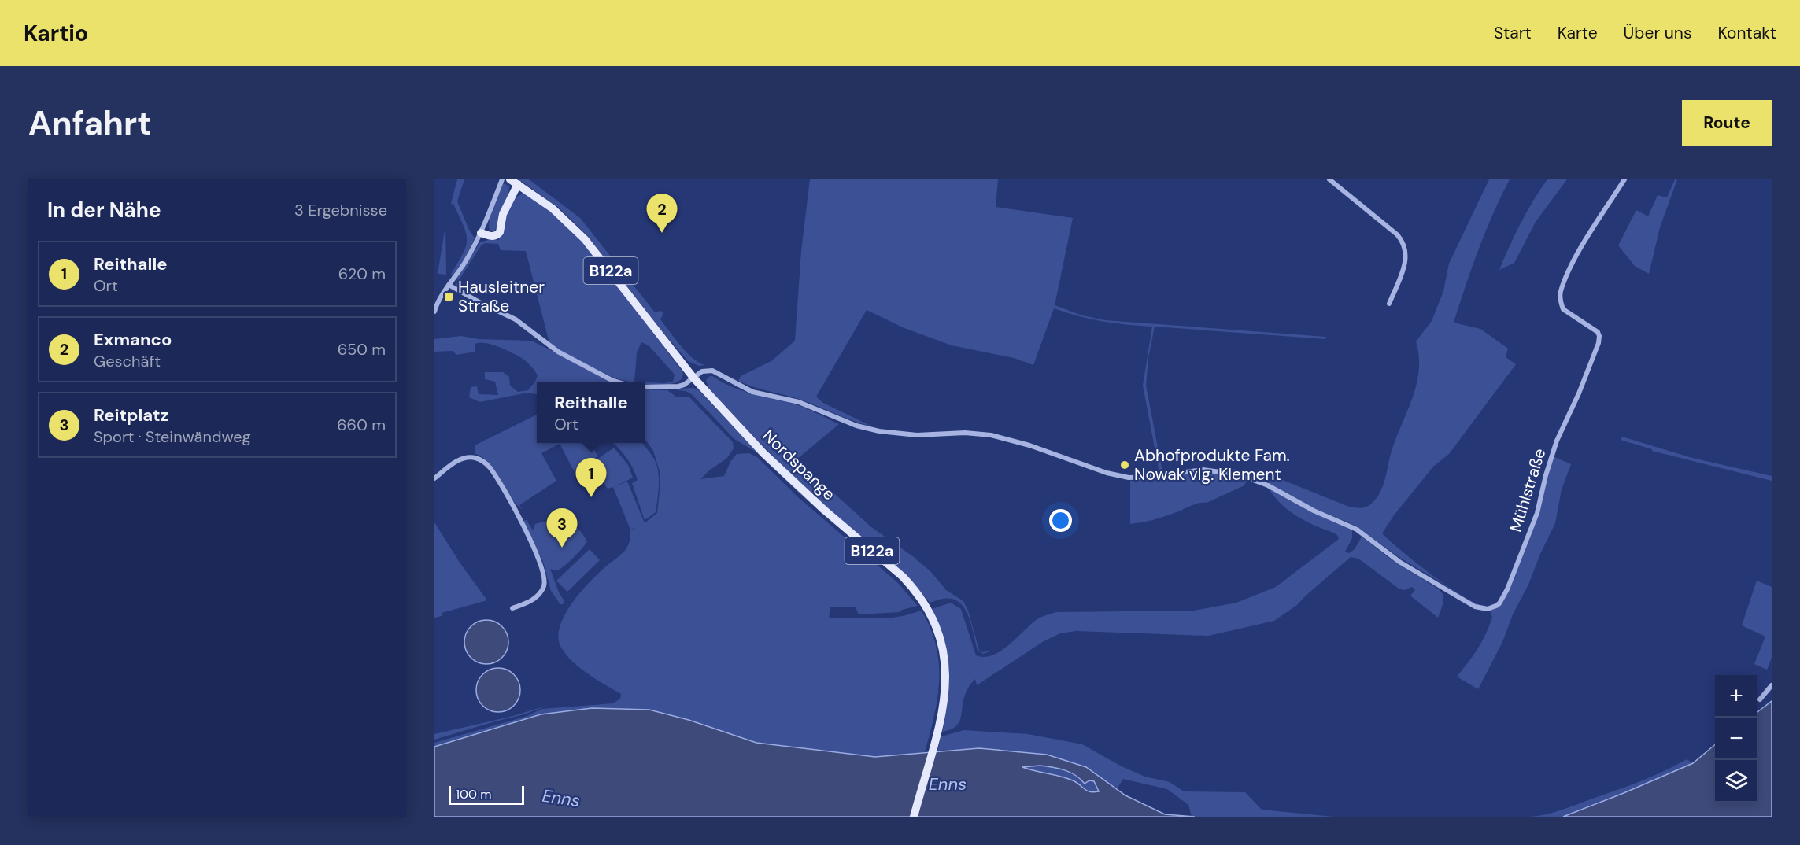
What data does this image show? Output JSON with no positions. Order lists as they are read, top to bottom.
{
  "streets": {
    "main road": ["B122a", "Nordspange"],
    "street": ["Mühlstraße"]
  },
  "crossings": [
    ["Nordspange", "Mühlstraße"]
  ],
  "water": ["Enns"],
  "places": {
    "transit": ["Hausleitner Straße"],
    "other": ["Abhofprodukte Fam. Nowak vlg. Klement"]
  },
  "scale_bar": "100 m",
  "page": {
    "header": "Kartio",
    "nav": [
      "Start",
      "Karte",
      "Über uns",
      "Kontakt"
    ],
    "buttons": "Route",
    "title": "Anfahrt",
    "heading": ["In der Nähe", "3 Ergebnisse"],
    "pins": ["2", "1", "3"],
    "list": [
      {
        "mark": "1",
        "name": "Reithalle",
        "note": "Ort",
        "value": "620 m"
      },
      {
        "mark": "2",
        "name": "Exmanco",
        "note": "Geschäft",
        "value": "650 m"
      },
      {
        "mark": "3",
        "name": "Reitplatz",
        "note": "Sport · Steinwändweg",
        "value": "660 m"
      }
    ],
    "popup": ["Reithalle", "Ort"],
    "map_buttons": ["+", "−"],
    "scale": "100 m"
  }
}
